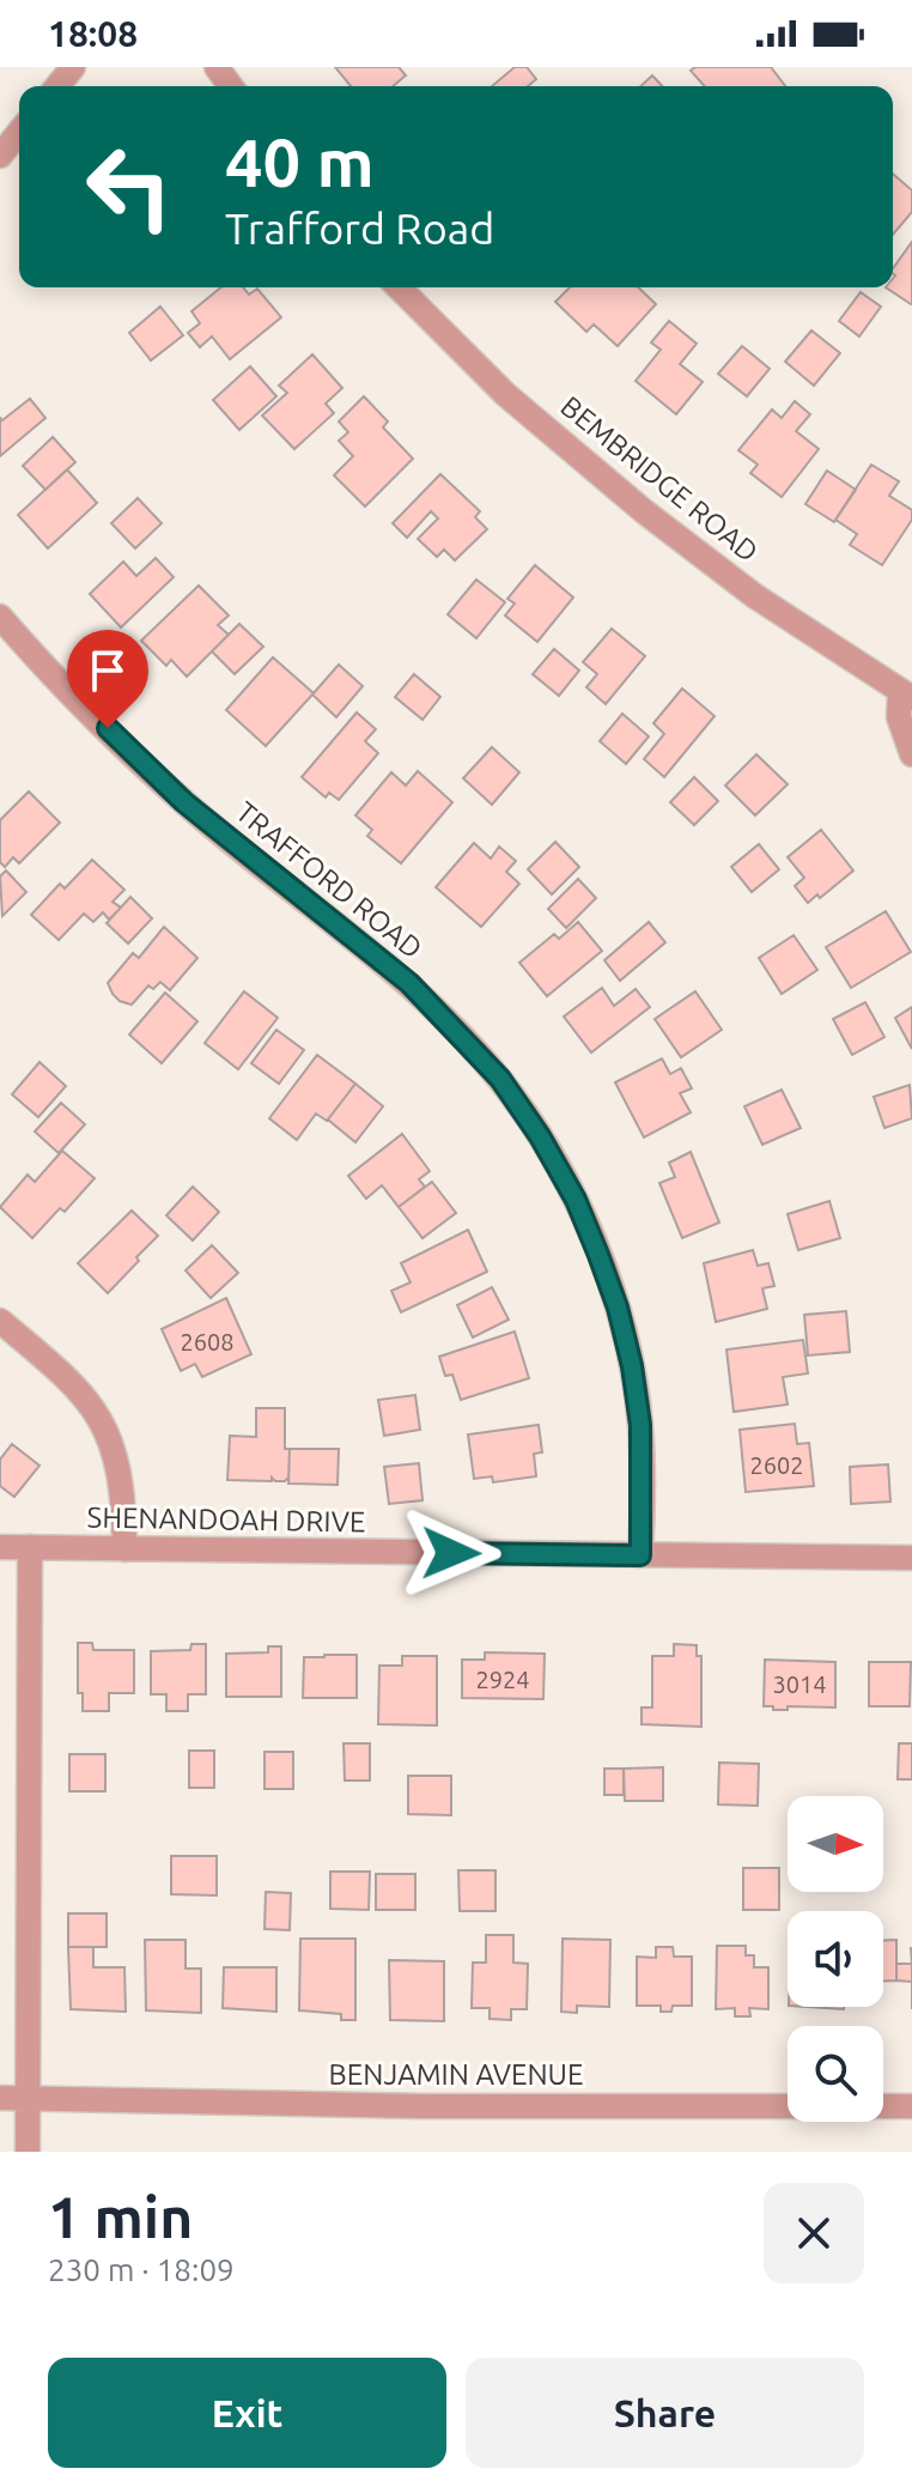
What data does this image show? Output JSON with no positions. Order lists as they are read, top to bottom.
{
  "streets": {
    "street": [
      "BEMBRIDGE ROAD",
      "TRAFFORD ROAD",
      "SHENANDOAH DRIVE",
      "BENJAMIN AVENUE"
    ]
  },
  "crossings": [
    ["TRAFFORD ROAD", "SHENANDOAH DRIVE"]
  ],
  "house_numbers": [
    "2608",
    "2602",
    "2924",
    "3014"
  ],
  "north": "right",
  "page": {
    "status": "18:08",
    "turn": ["40 m", "Trafford Road"],
    "heading": ["1 min", "230 m · 18:09"],
    "buttons": ["Exit", "Share"]
  }
}
